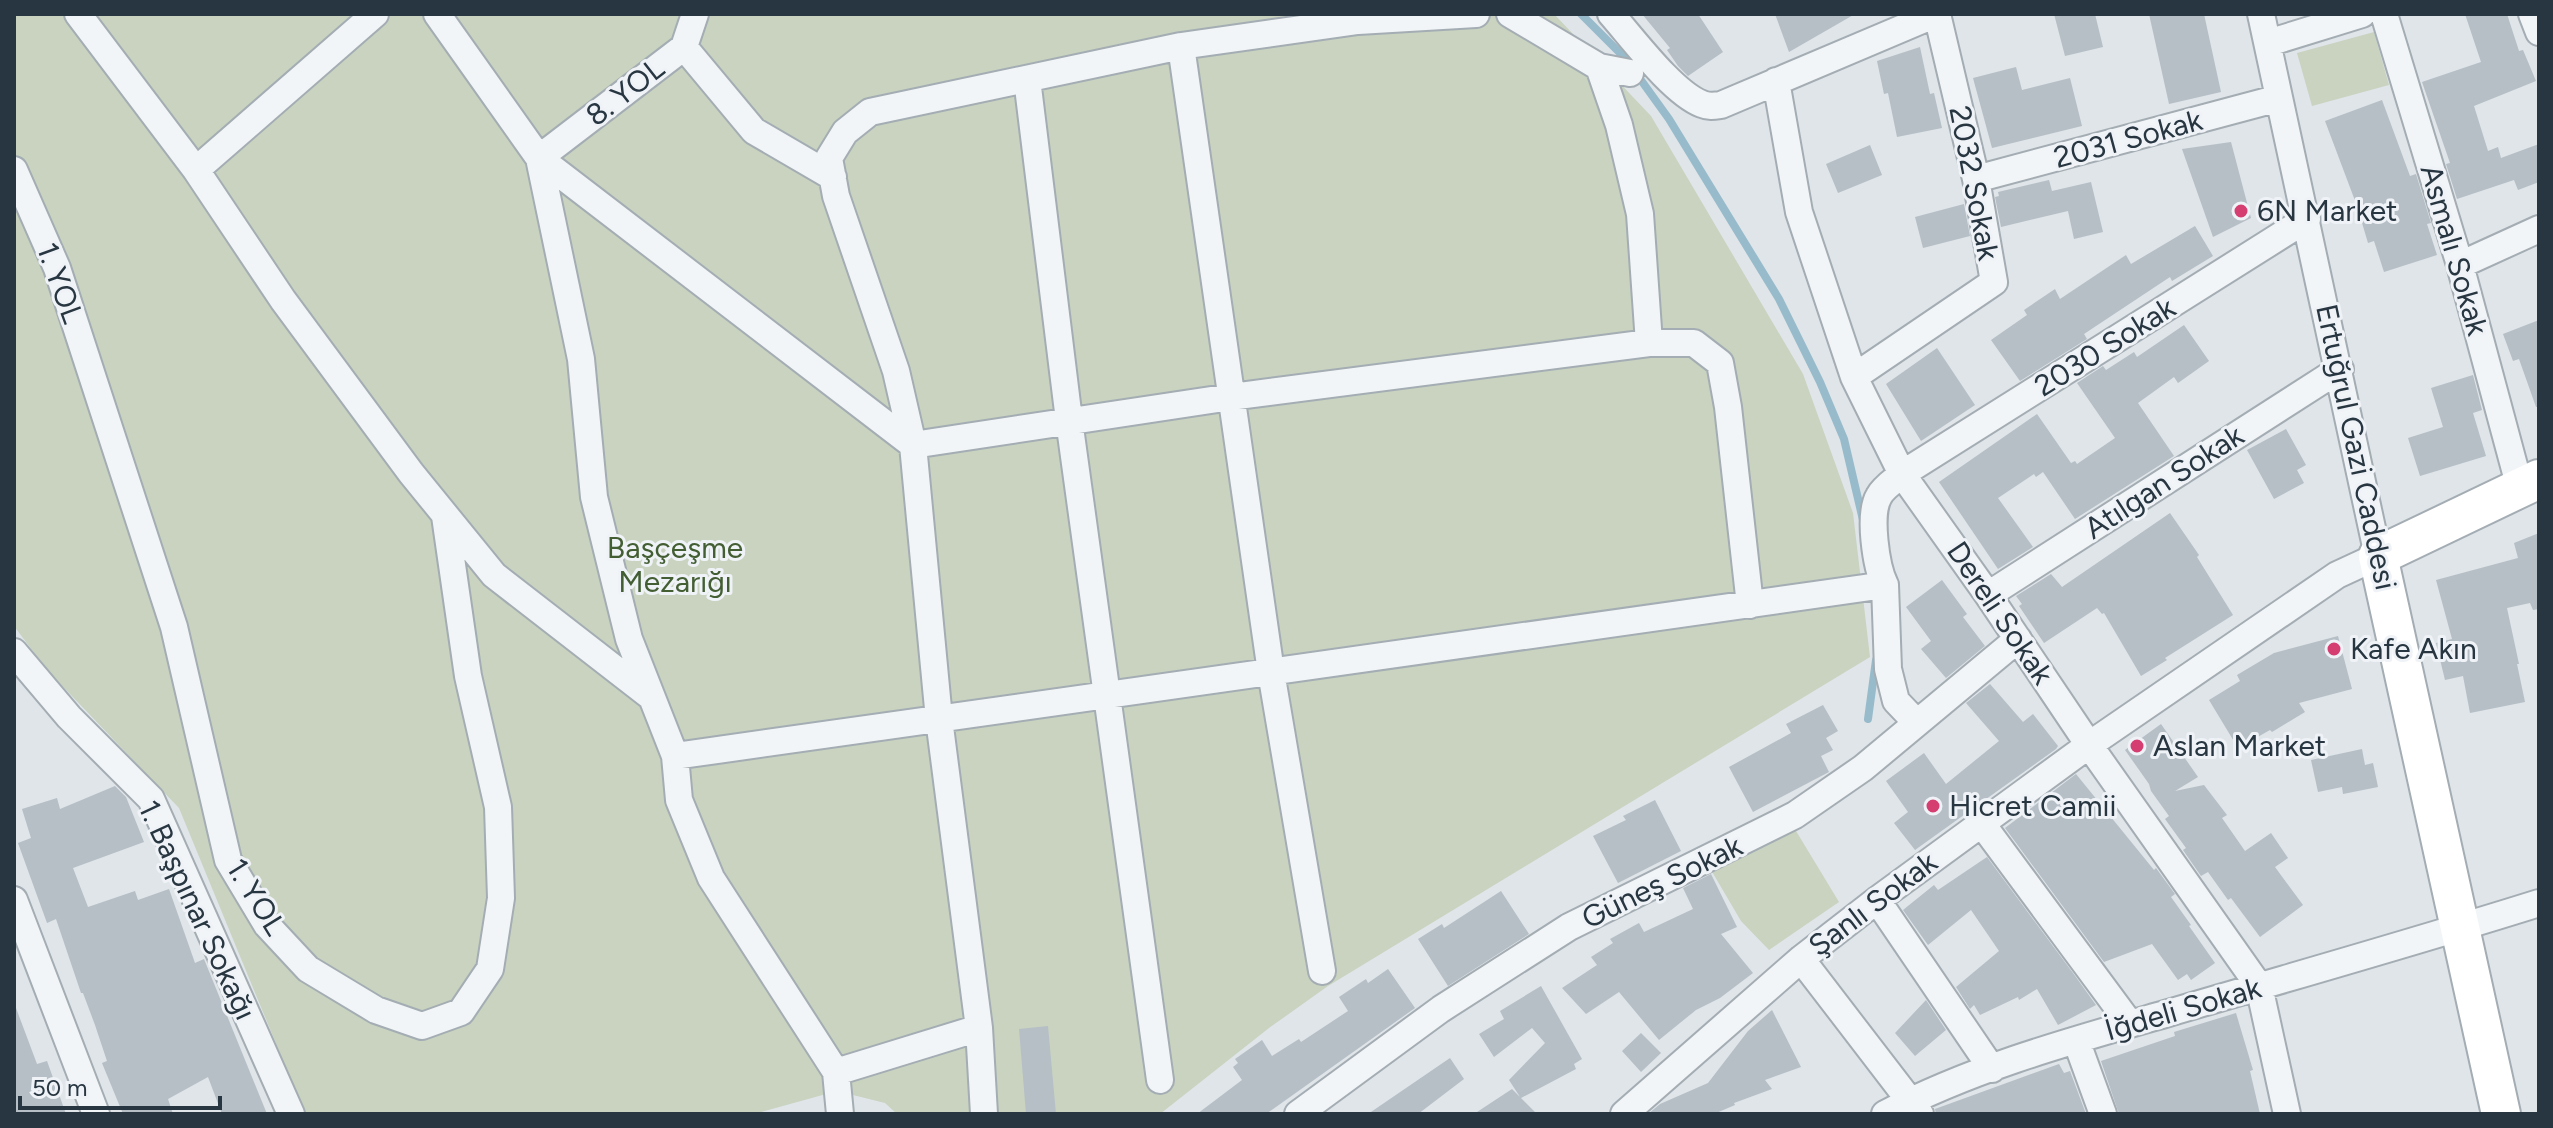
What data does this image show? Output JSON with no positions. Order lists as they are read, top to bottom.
{
  "streets": {
    "main road": ["Ertuğrul Gazi Caddesi"],
    "street": [
      "8. YOL",
      "2031 Sokak",
      "2032 Sokak",
      "Asmalı Sokak",
      "1. YOL",
      "2030 Sokak",
      "Atılgan Sokak",
      "Dereli Sokak",
      "Güneş Sokak",
      "Şanlı Sokak",
      "1. Başpınar Sokağı",
      "İğdeli Sokak"
    ]
  },
  "crossings": [
    ["2031 Sokak", "2032 Sokak"],
    ["2031 Sokak", "Ertuğrul Gazi Caddesi"],
    ["2032 Sokak", "Dereli Sokak"],
    ["2030 Sokak", "Ertuğrul Gazi Caddesi"],
    ["2030 Sokak", "Dereli Sokak"],
    ["2030 Sokak", "Güneş Sokak"],
    ["Ertuğrul Gazi Caddesi", "Atılgan Sokak"],
    ["Ertuğrul Gazi Caddesi", "Şanlı Sokak"],
    ["Ertuğrul Gazi Caddesi", "İğdeli Sokak"],
    ["Atılgan Sokak", "Dereli Sokak"],
    ["Dereli Sokak", "Güneş Sokak"],
    ["Dereli Sokak", "Şanlı Sokak"],
    ["Dereli Sokak", "İğdeli Sokak"]
  ],
  "parks": ["Başçeşme Mezarığı"],
  "places": [
    "6N Market",
    "Kafe Akın",
    "Aslan Market",
    "Hicret Camii"
  ],
  "scale_bar": "50 m"
}
